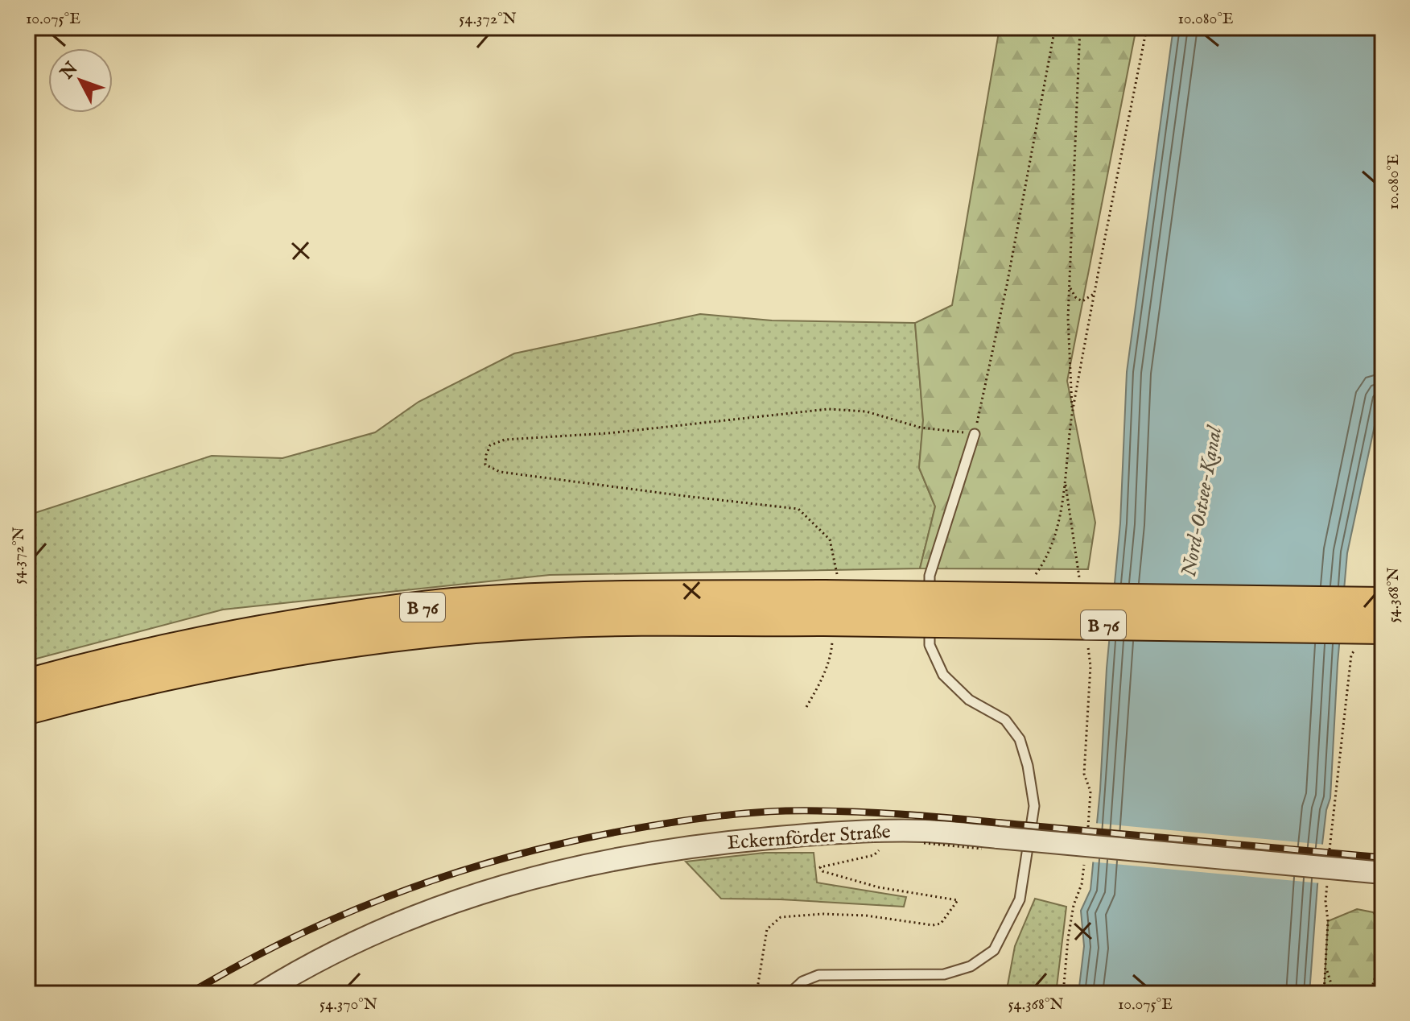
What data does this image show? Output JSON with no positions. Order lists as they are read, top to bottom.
{
  "streets": {
    "highway": ["B 76"],
    "street": ["Eckernförder Straße"]
  },
  "water": ["Nord-Ostsee-Kanal"],
  "north": "top left",
  "coordinates": [
    "10.075°E",
    "54.372°N",
    "10.080°E",
    "54.368°N",
    "54.370°N"
  ]
}
